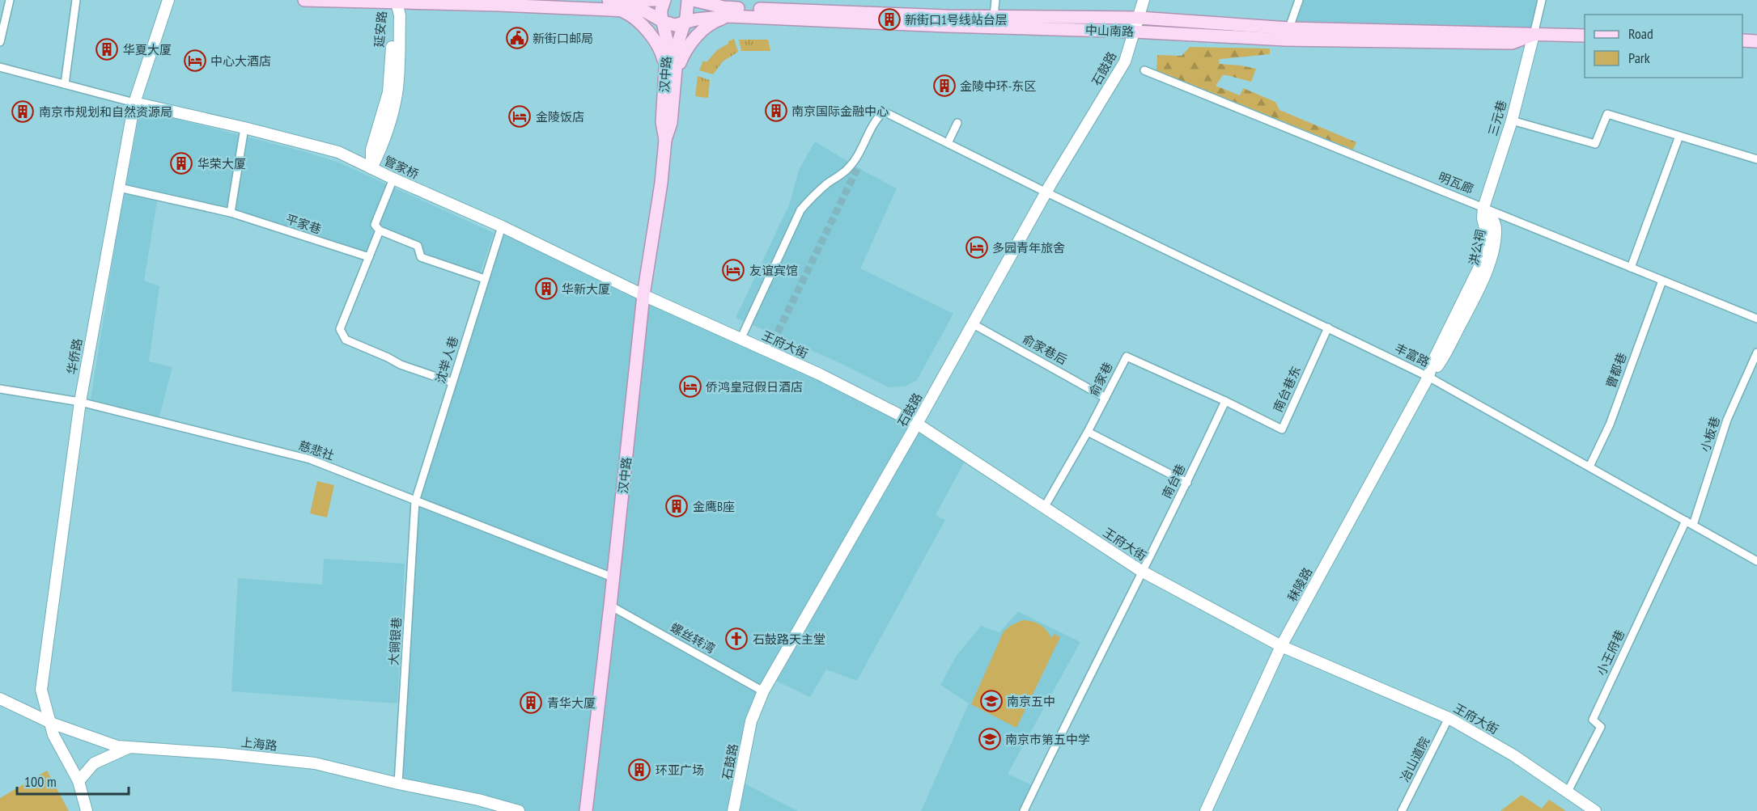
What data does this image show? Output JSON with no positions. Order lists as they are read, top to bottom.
{
  "streets": {
    "main road": ["中山南路", "汉中路"],
    "street": [
      "延安路",
      "石鼓路",
      "三元巷",
      "管家桥",
      "明瓦廊",
      "平家巷",
      "洪公祠",
      "王府大街",
      "俞家巷后",
      "丰富路",
      "华侨路",
      "沈举人巷",
      "曹都巷",
      "俞家巷",
      "南台巷东",
      "小板巷",
      "慈悲社",
      "南台巷",
      "秣陵路",
      "螺丝转湾",
      "大锏银巷",
      "小王府巷",
      "上海路",
      "冶山道院"
    ]
  },
  "crossings": [
    ["延安路", "管家桥"],
    ["中山南路", "石鼓路"],
    ["中山南路", "汉中路"],
    ["中山南路", "三元巷"],
    ["石鼓路", "王府大街"],
    ["石鼓路", "俞家巷后"],
    ["石鼓路", "丰富路"],
    ["石鼓路", "螺丝转湾"],
    ["汉中路", "管家桥"],
    ["汉中路", "王府大街"],
    ["汉中路", "慈悲社"],
    ["汉中路", "螺丝转湾"],
    ["三元巷", "明瓦廊"],
    ["三元巷", "洪公祠"],
    ["管家桥", "王府大街"],
    ["管家桥", "华侨路"],
    ["管家桥", "沈举人巷"],
    ["明瓦廊", "洪公祠"],
    ["明瓦廊", "曹都巷"],
    ["平家巷", "华侨路"],
    ["洪公祠", "丰富路"],
    ["洪公祠", "秣陵路"],
    ["王府大街", "俞家巷"],
    ["王府大街", "南台巷"],
    ["王府大街", "秣陵路"],
    ["王府大街", "小王府巷"],
    ["王府大街", "冶山道院"],
    ["俞家巷后", "俞家巷"],
    ["丰富路", "曹都巷"],
    ["丰富路", "南台巷东"],
    ["丰富路", "小板巷"],
    ["丰富路", "秣陵路"],
    ["丰富路", "小王府巷"],
    ["华侨路", "慈悲社"],
    ["华侨路", "上海路"],
    ["沈举人巷", "慈悲社"],
    ["沈举人巷", "大锏银巷"],
    ["俞家巷", "南台巷东"],
    ["俞家巷", "南台巷"],
    ["南台巷东", "南台巷"],
    ["小板巷", "小王府巷"],
    ["慈悲社", "大锏银巷"],
    ["大锏银巷", "上海路"]
  ],
  "places": {
    "building": [
      "新街口1号线站台层",
      "华夏大厦",
      "金陵中环-东区",
      "南京国际金融中心",
      "南京市规划和自然资源局",
      "华荣大厦",
      "华新大厦",
      "金鹰B座",
      "青华大厦",
      "环亚广场"
    ],
    "public building": ["新街口邮局"],
    "hotel": [
      "中心大酒店",
      "金陵饭店",
      "多园青年旅舍",
      "友谊宾馆",
      "侨鸿皇冠假日酒店"
    ],
    "church": ["石鼓路天主堂"],
    "school or university": ["南京五中", "南京市第五中学"]
  },
  "legend": ["Road", "Park"],
  "scale_bar": "100 m"
}
